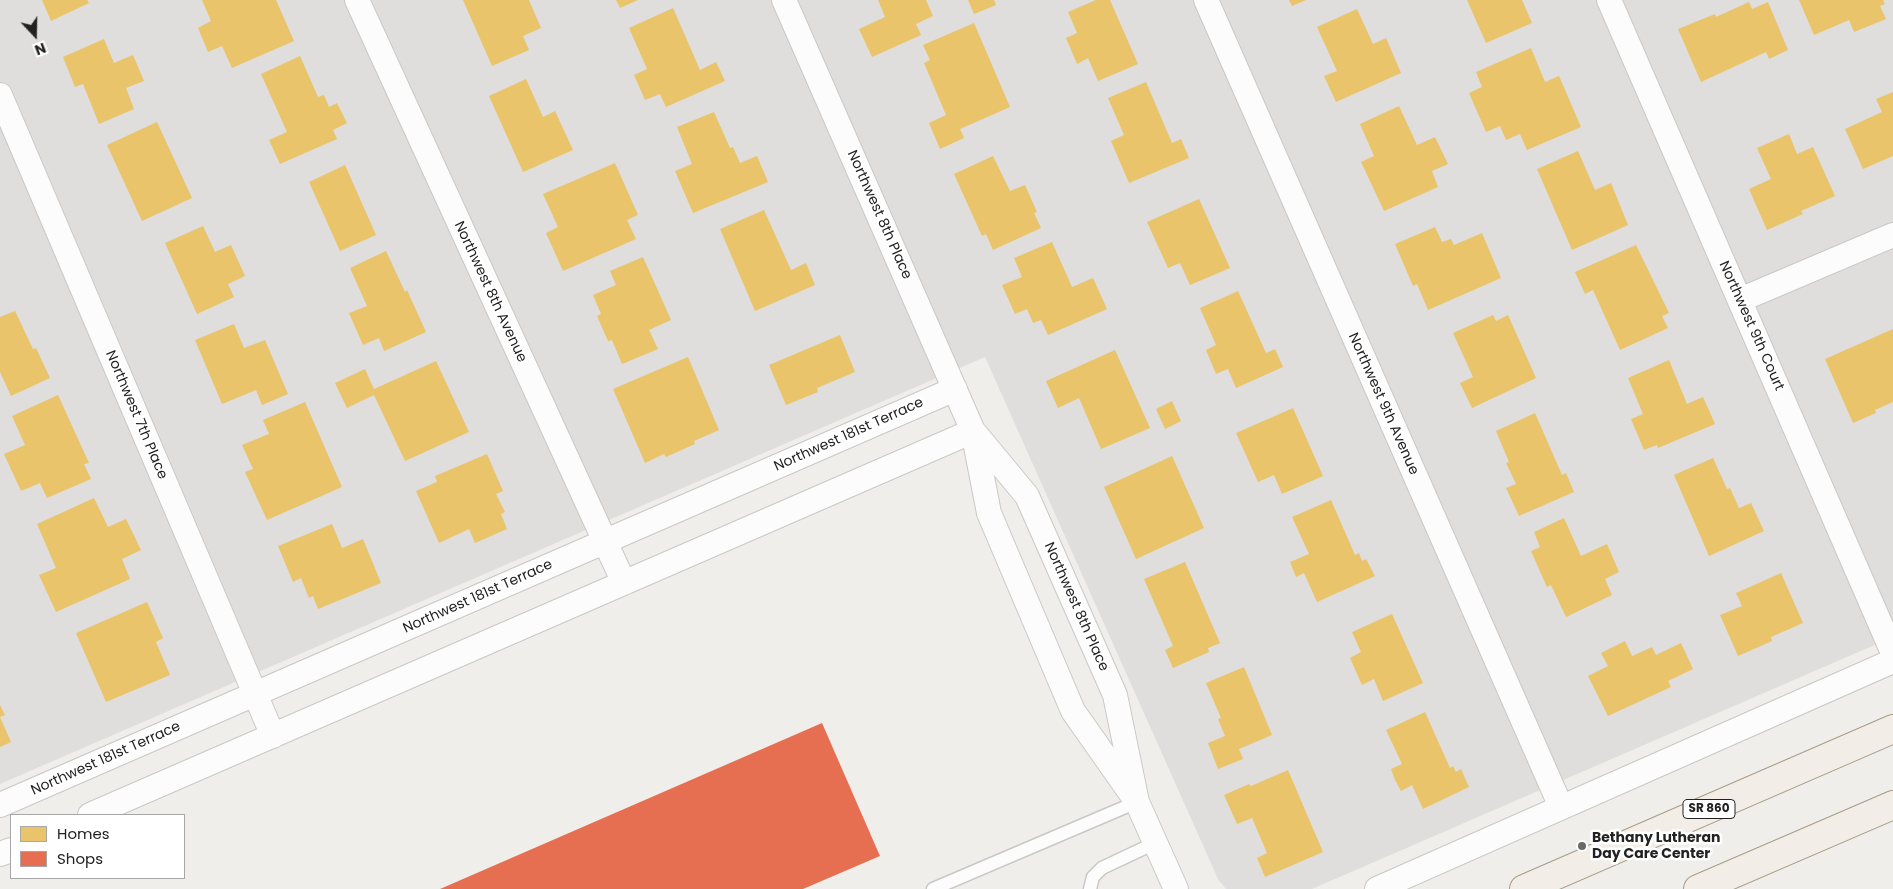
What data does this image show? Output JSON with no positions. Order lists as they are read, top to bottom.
{
  "streets": {
    "main road": ["SR 860"],
    "street": [
      "Northwest 8th Place",
      "Northwest 8th Avenue",
      "Northwest 9th Court",
      "Northwest 9th Avenue",
      "Northwest 7th Place",
      "Northwest 181st Terrace"
    ]
  },
  "crossings": [
    ["Northwest 8th Place", "Northwest 181st Terrace"],
    ["Northwest 8th Avenue", "Northwest 181st Terrace"],
    ["Northwest 7th Place", "Northwest 181st Terrace"]
  ],
  "places": ["Bethany Lutheran Day Care Center"],
  "legend": ["Homes", "Shops"],
  "north": "bottom"
}
